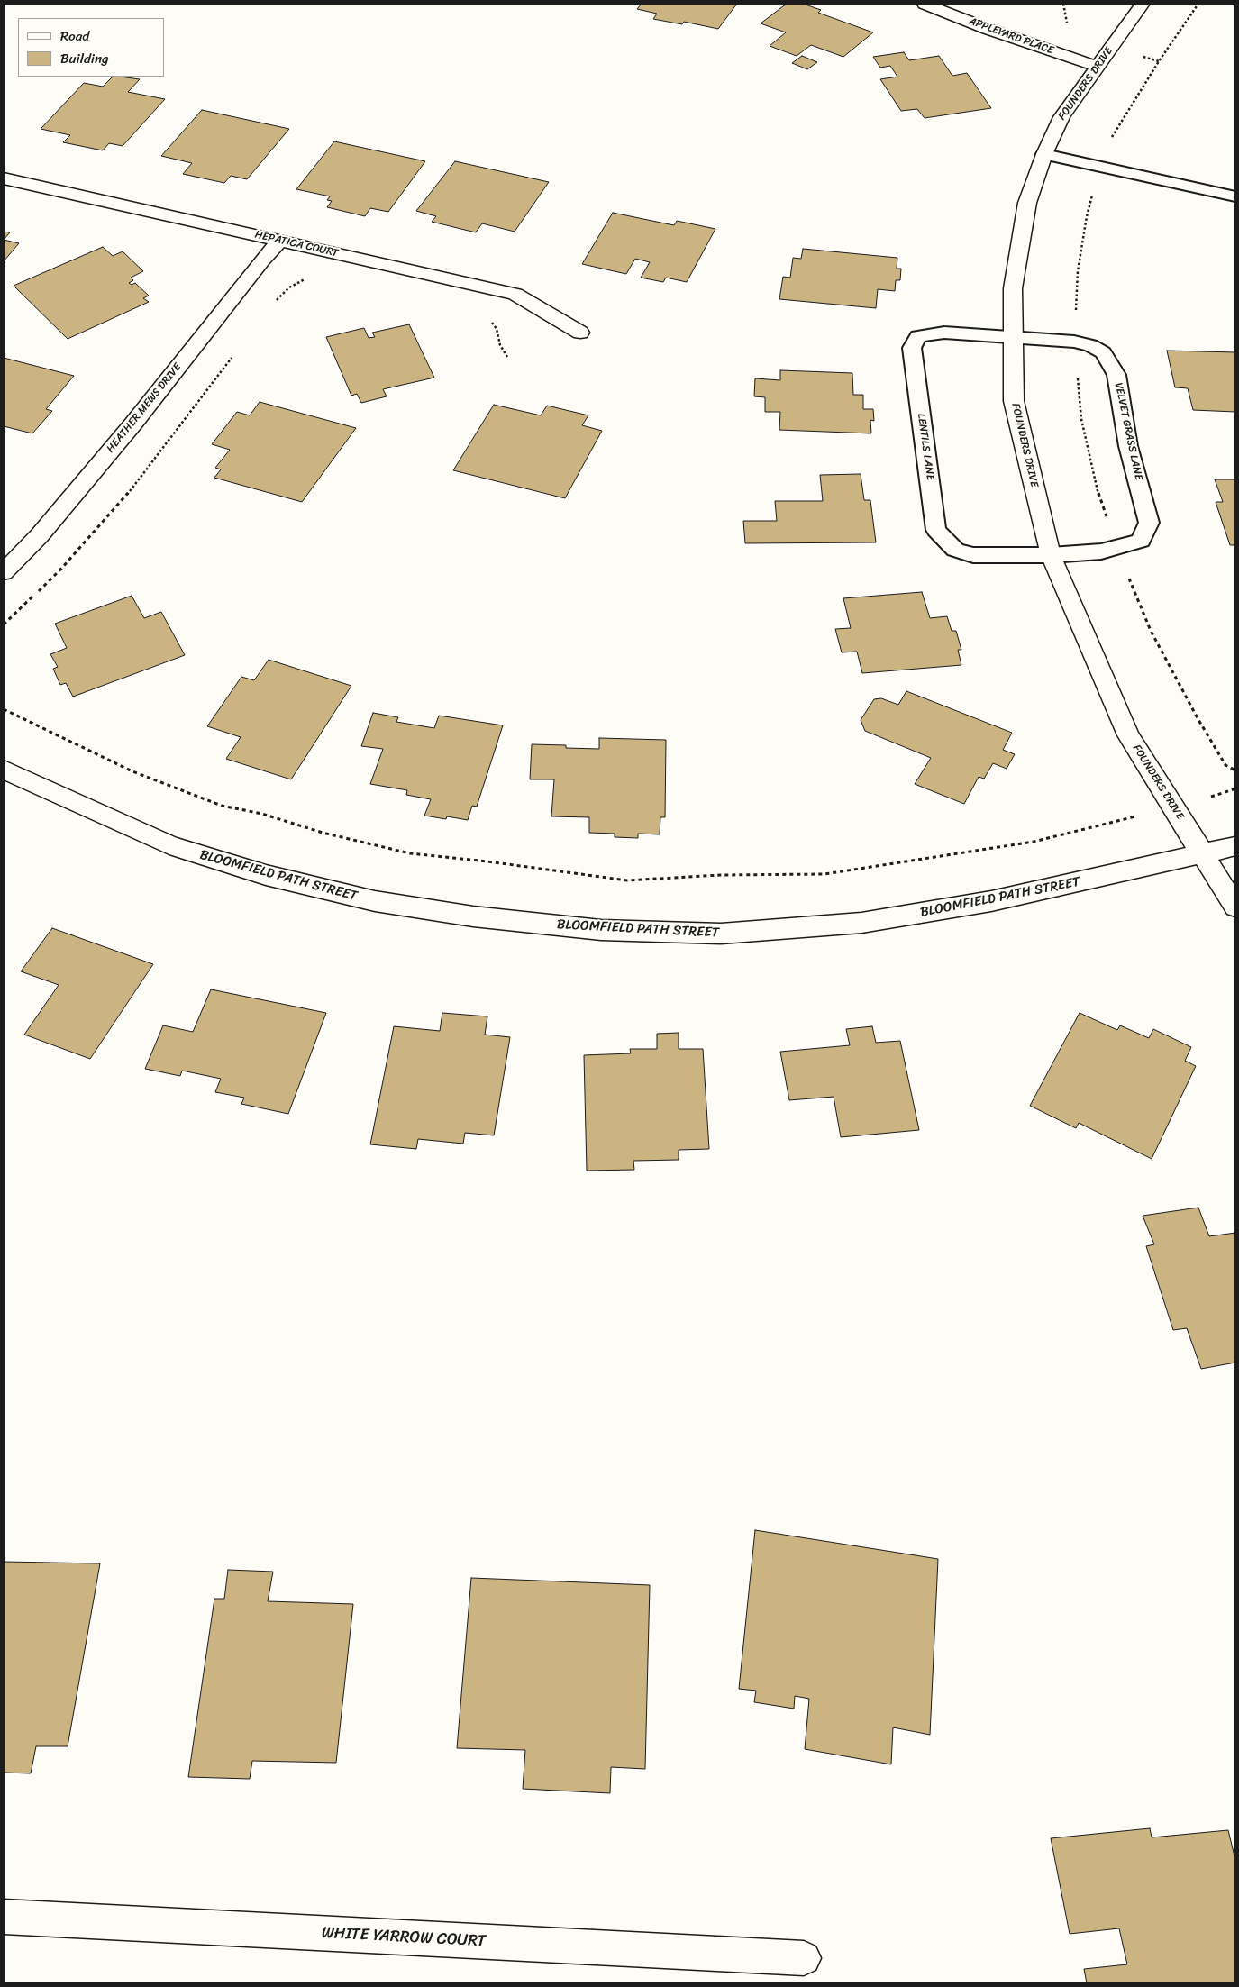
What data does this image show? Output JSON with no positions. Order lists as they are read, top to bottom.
{
  "streets": {
    "street": [
      "APPLEYARD PLACE",
      "FOUNDERS DRIVE",
      "HEPATICA COURT",
      "HEATHER MEWS DRIVE",
      "BLOOMFIELD PATH STREET",
      "WHITE YARROW COURT"
    ],
    "lane": ["VELVET GRASS LANE", "LENTILS LANE"]
  },
  "crossings": [
    ["APPLEYARD PLACE", "FOUNDERS DRIVE"],
    ["FOUNDERS DRIVE", "VELVET GRASS LANE"],
    ["FOUNDERS DRIVE", "LENTILS LANE"],
    ["FOUNDERS DRIVE", "BLOOMFIELD PATH STREET"],
    ["HEPATICA COURT", "HEATHER MEWS DRIVE"],
    ["VELVET GRASS LANE", "LENTILS LANE"]
  ],
  "legend": ["Road", "Building"]
}
